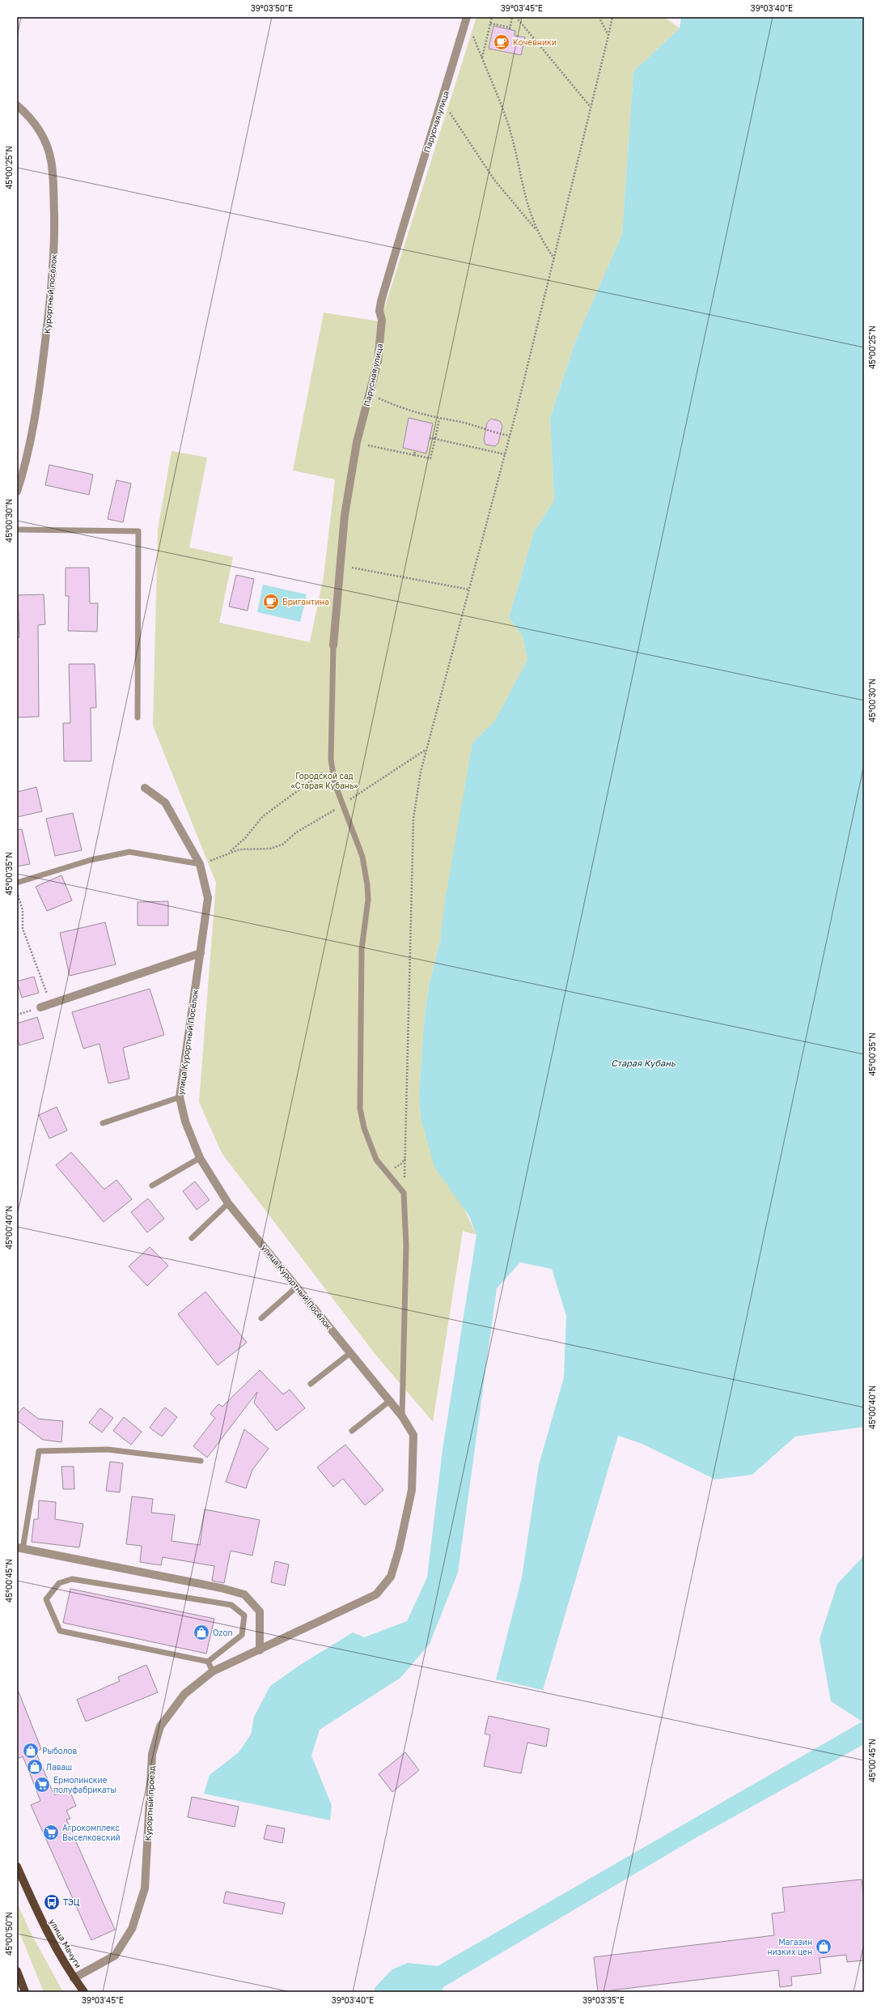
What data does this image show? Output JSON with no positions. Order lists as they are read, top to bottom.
{
  "streets": {
    "main road": ["улица Мачуги"],
    "street": [
      "Парусная улица",
      "Курортный посёлок",
      "улица Курортный Посёлок",
      "Курортный проезд"
    ]
  },
  "crossings": [
    ["улица Курортный Посёлок", "Курортный проезд"],
    ["Курортный проезд", "улица Мачуги"]
  ],
  "water": ["Старая Кубань"],
  "parks": ["Городской сад «Старая Кубань»"],
  "places": {
    "cafe": ["Кочевники", "Бригантина"],
    "shop": [
      "Ozon",
      "Рыболов",
      "Лаваш",
      "Магазин низких цен"
    ],
    "supermarket": ["Ермолинские полуфабрикаты", "Агрокомплекс Выселковский"],
    "bus stop": ["ТЭЦ"]
  },
  "coordinates": [
    "39°03'50\"E",
    "39°03'45\"E",
    "39°03'40\"E",
    "45°00'25\"N",
    "45°00'30\"N",
    "45°00'35\"N",
    "45°00'40\"N",
    "45°00'45\"N",
    "45°00'50\"N",
    "39°03'35\"E"
  ]
}
